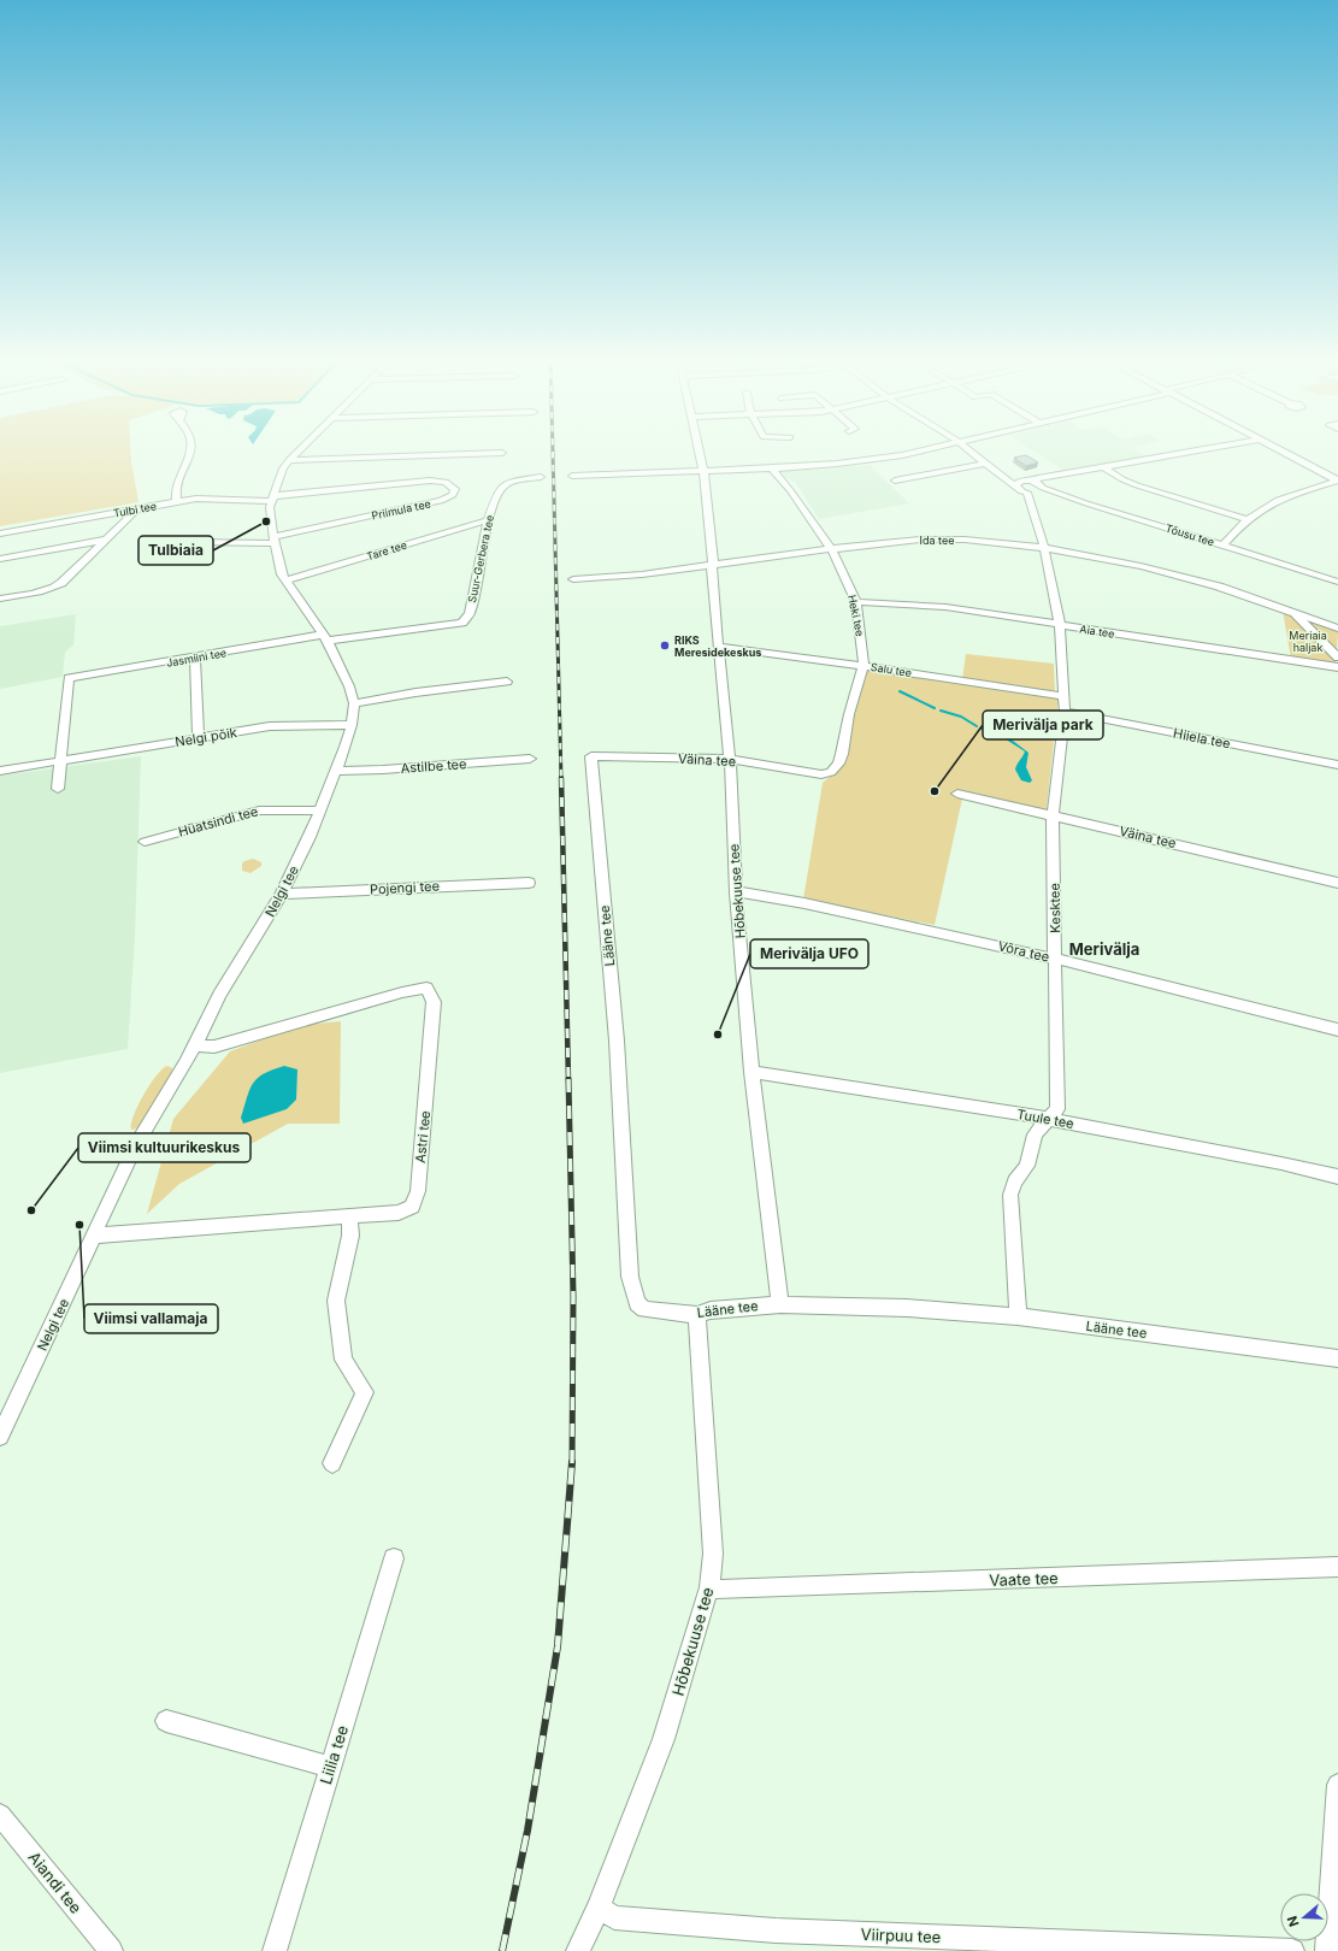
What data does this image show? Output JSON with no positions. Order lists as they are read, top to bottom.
{
  "streets": {
    "street": [
      "Tulbi tee",
      "Priimula tee",
      "Tõusu tee",
      "Ida tee",
      "Tare tee",
      "Suur-Gerbera tee",
      "Heki tee",
      "Aia tee",
      "Jasmiini tee",
      "Salu tee",
      "Nelgi põik",
      "Hiiela tee",
      "Väina tee",
      "Astilbe tee",
      "Hüatsindi tee",
      "Pojengi tee",
      "Nelgi tee",
      "Hõbekuuse tee",
      "Kesktee",
      "Lääne tee",
      "Võra tee",
      "Tuule tee",
      "Astri tee",
      "Vaate tee",
      "Liilia tee",
      "Aiandi tee",
      "Viirpuu tee"
    ]
  },
  "crossings": [
    ["Tulbi tee", "Priimula tee"],
    ["Tulbi tee", "Nelgi tee"],
    ["Priimula tee", "Nelgi tee"],
    ["Ida tee", "Heki tee"],
    ["Ida tee", "Hõbekuuse tee"],
    ["Ida tee", "Kesktee"],
    ["Tare tee", "Suur-Gerbera tee"],
    ["Tare tee", "Nelgi tee"],
    ["Suur-Gerbera tee", "Jasmiini tee"],
    ["Suur-Gerbera tee", "Nelgi tee"],
    ["Heki tee", "Aia tee"],
    ["Heki tee", "Salu tee"],
    ["Heki tee", "Väina tee"],
    ["Aia tee", "Kesktee"],
    ["Jasmiini tee", "Nelgi põik"],
    ["Jasmiini tee", "Nelgi tee"],
    ["Salu tee", "Hõbekuuse tee"],
    ["Salu tee", "Kesktee"],
    ["Nelgi põik", "Nelgi tee"],
    ["Hiiela tee", "Kesktee"],
    ["Väina tee", "Hõbekuuse tee"],
    ["Väina tee", "Kesktee"],
    ["Väina tee", "Lääne tee"],
    ["Astilbe tee", "Nelgi tee"],
    ["Hüatsindi tee", "Nelgi tee"],
    ["Pojengi tee", "Nelgi tee"],
    ["Nelgi tee", "Astri tee"],
    ["Hõbekuuse tee", "Lääne tee"],
    ["Hõbekuuse tee", "Võra tee"],
    ["Hõbekuuse tee", "Tuule tee"],
    ["Hõbekuuse tee", "Vaate tee"],
    ["Hõbekuuse tee", "Viirpuu tee"],
    ["Kesktee", "Lääne tee"],
    ["Kesktee", "Võra tee"],
    ["Kesktee", "Tuule tee"]
  ],
  "districts": ["Merivälja"],
  "parks": ["Meriaia haljak"],
  "places": [
    "Tulbiaia",
    "RIKS Meresidekeskus",
    "Merivälja park",
    "Merivälja UFO",
    "Viimsi kultuurikeskus",
    "Viimsi vallamaja"
  ],
  "north": "left"
}
